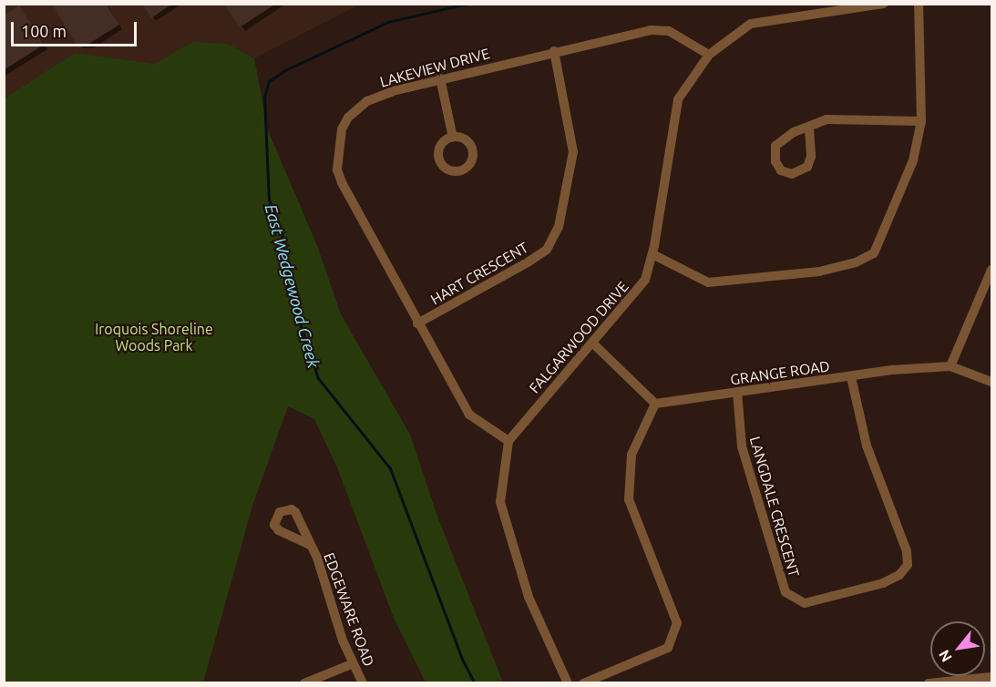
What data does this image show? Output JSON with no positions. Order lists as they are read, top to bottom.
{
  "streets": {
    "street": [
      "LAKEVIEW DRIVE",
      "HART CRESCENT",
      "FALGARWOOD DRIVE",
      "GRANGE ROAD",
      "LANGDALE CRESCENT",
      "EDGEWARE ROAD"
    ]
  },
  "crossings": [
    ["LAKEVIEW DRIVE", "HART CRESCENT"],
    ["LAKEVIEW DRIVE", "FALGARWOOD DRIVE"],
    ["GRANGE ROAD", "LANGDALE CRESCENT"]
  ],
  "water": ["East Wedgewood Creek"],
  "parks": ["Iroquois Shoreline Woods Park"],
  "scale_bar": "100 m",
  "north": "bottom left"
}
